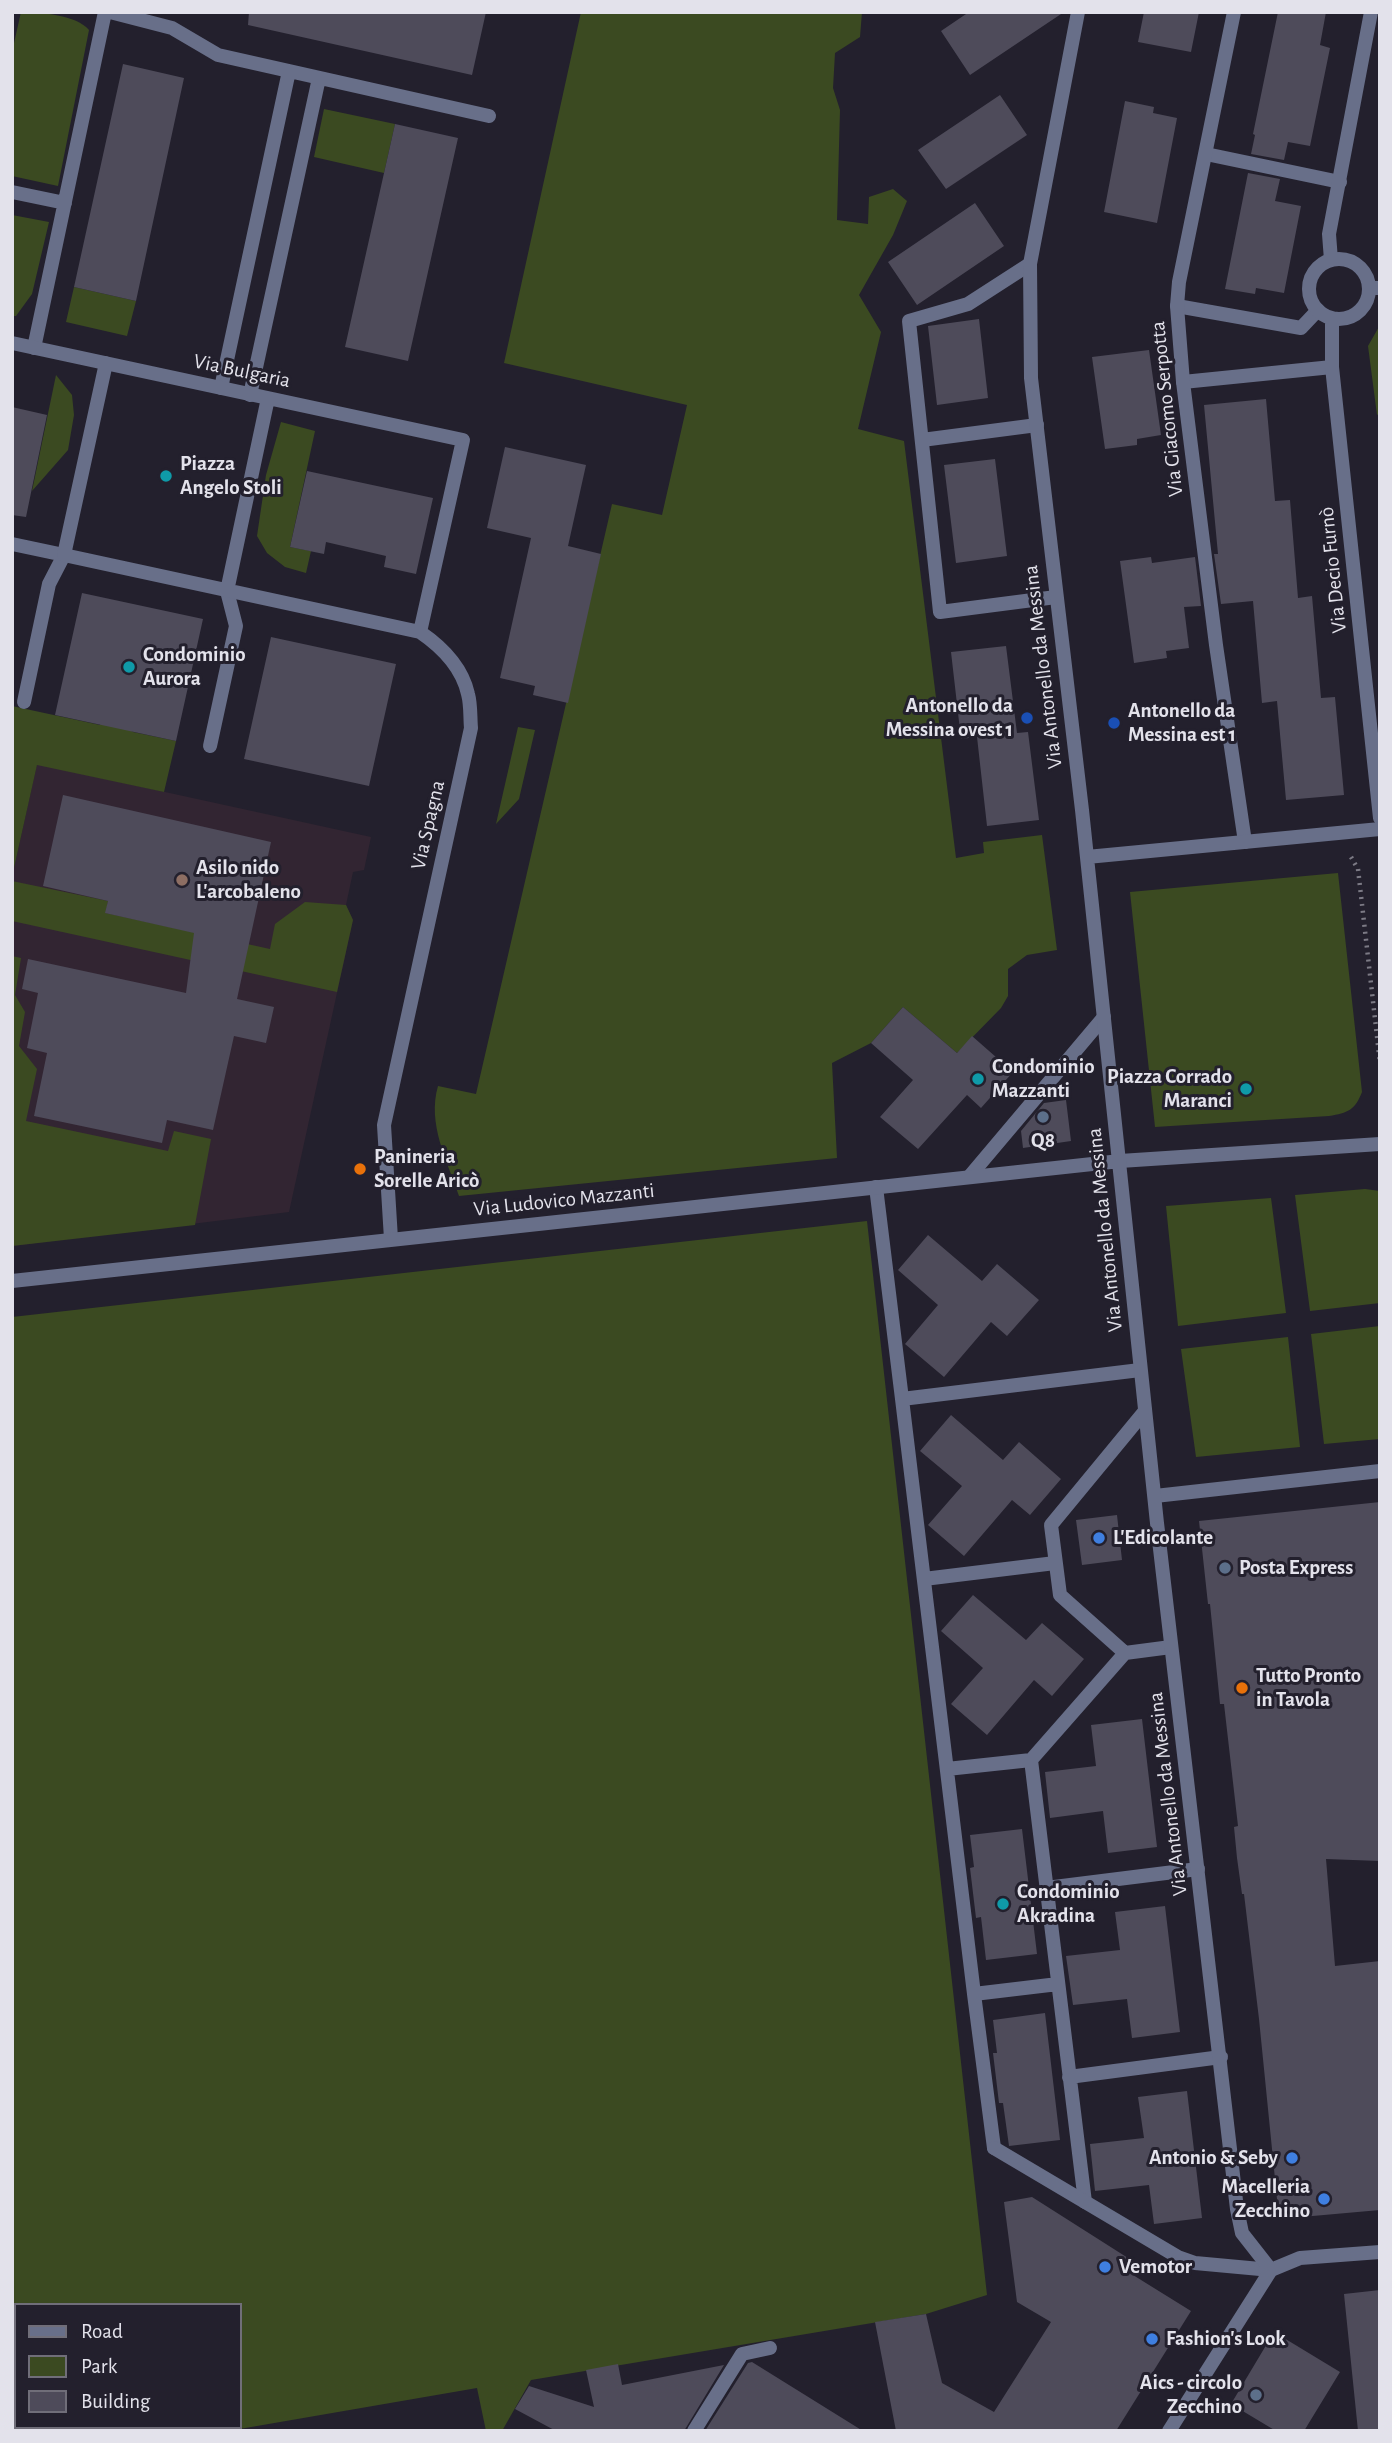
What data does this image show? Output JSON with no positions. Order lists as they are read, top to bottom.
{
  "streets": {
    "street": [
      "Via Bulgaria",
      "Via Giacomo Serpotta",
      "Via Decio Furnò",
      "Via Antonello da Messina",
      "Via Spagna",
      "Via Ludovico Mazzanti"
    ]
  },
  "crossings": [
    ["Via Bulgaria", "Via Spagna"],
    ["Via Antonello da Messina", "Via Ludovico Mazzanti"],
    ["Via Spagna", "Via Ludovico Mazzanti"]
  ],
  "places": [
    "Piazza Angelo Stoli",
    "Condominio Aurora",
    "Antonello da Messina ovest 1",
    "Antonello da Messina est 1",
    "Asilo nido L'arcobaleno",
    "Condominio Mazzanti",
    "Piazza Corrado Maranci",
    "Q8",
    "Panineria Sorelle Aricò",
    "L'Edicolante",
    "Posta Express",
    "Tutto Pronto in Tavola",
    "Condominio Akradina",
    "Antonio & Seby",
    "Macelleria Zecchino",
    "Vemotor",
    "Fashion's Look",
    "Aics - circolo Zecchino"
  ],
  "legend": ["Road", "Park", "Building"]
}
